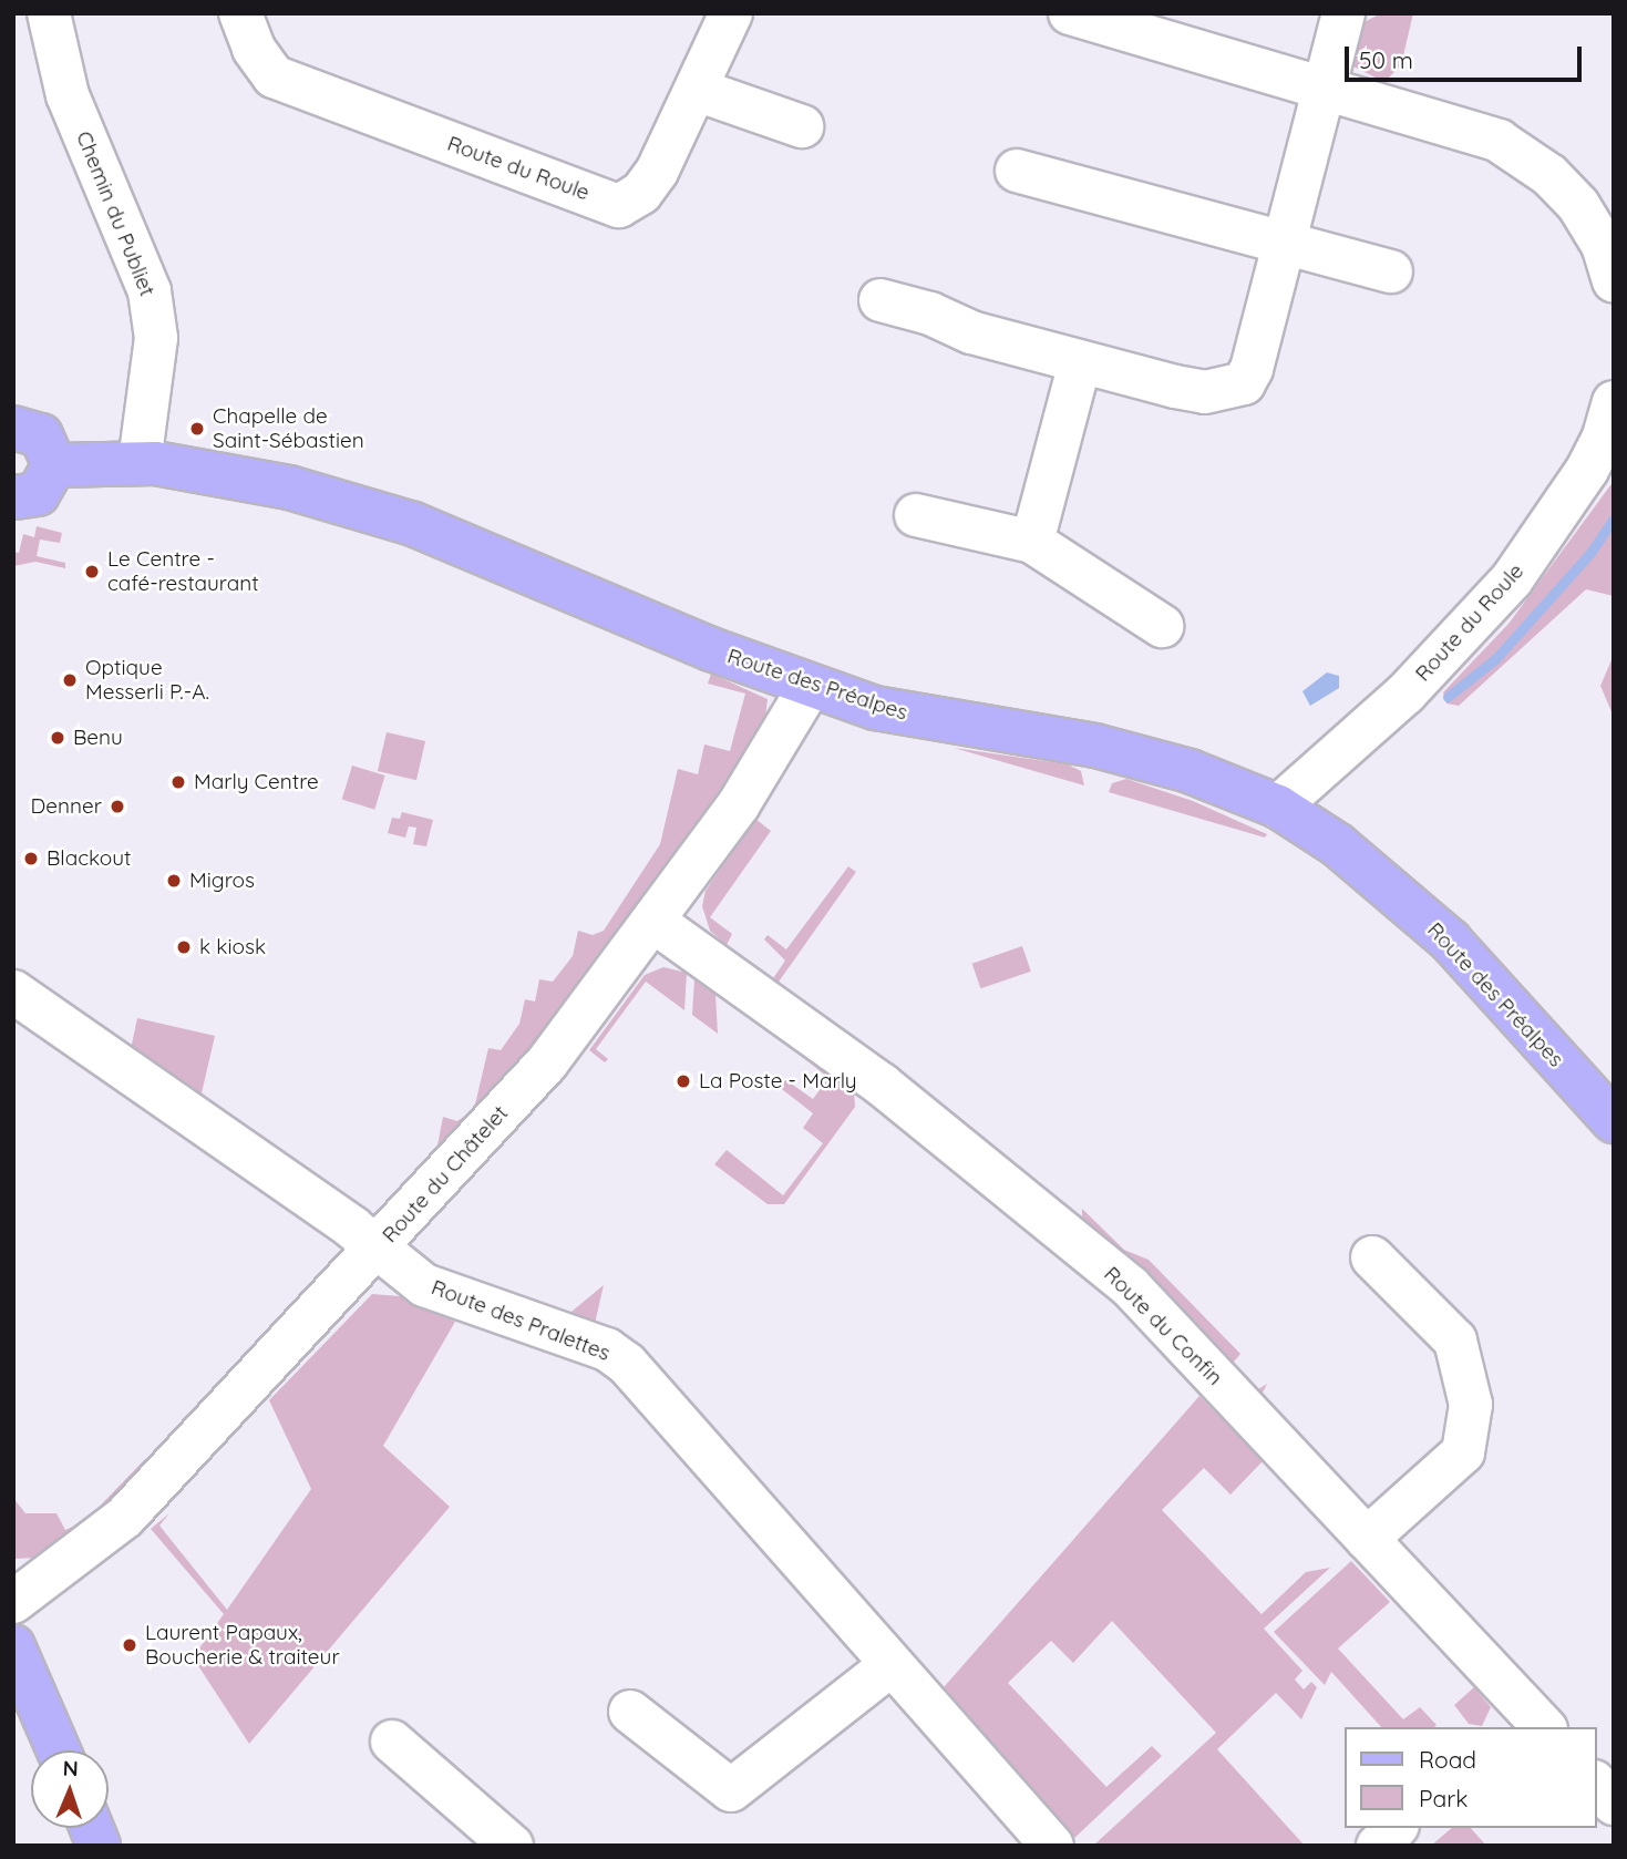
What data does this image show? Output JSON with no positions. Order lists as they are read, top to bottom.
{
  "streets": {
    "main road": ["Route des Préalpes"],
    "street": [
      "Route du Roule",
      "Chemin du Publiet",
      "Route du Châtelet",
      "Route des Pralettes",
      "Route du Confin"
    ]
  },
  "crossings": [
    ["Route du Roule", "Route des Préalpes"],
    ["Chemin du Publiet", "Route des Préalpes"],
    ["Route des Préalpes", "Route du Châtelet"],
    ["Route du Châtelet", "Route des Pralettes"],
    ["Route du Châtelet", "Route du Confin"]
  ],
  "places": [
    "Chapelle de Saint-Sébastien",
    "Le Centre - café-restaurant",
    "Optique Messerli P.-A.",
    "Benu",
    "Marly Centre",
    "Denner",
    "Blackout",
    "Migros",
    "k kiosk",
    "La Poste - Marly",
    "Laurent Papaux, Boucherie & traiteur"
  ],
  "legend": ["Road", "Park"],
  "scale_bar": "50 m",
  "north": "top"
}
